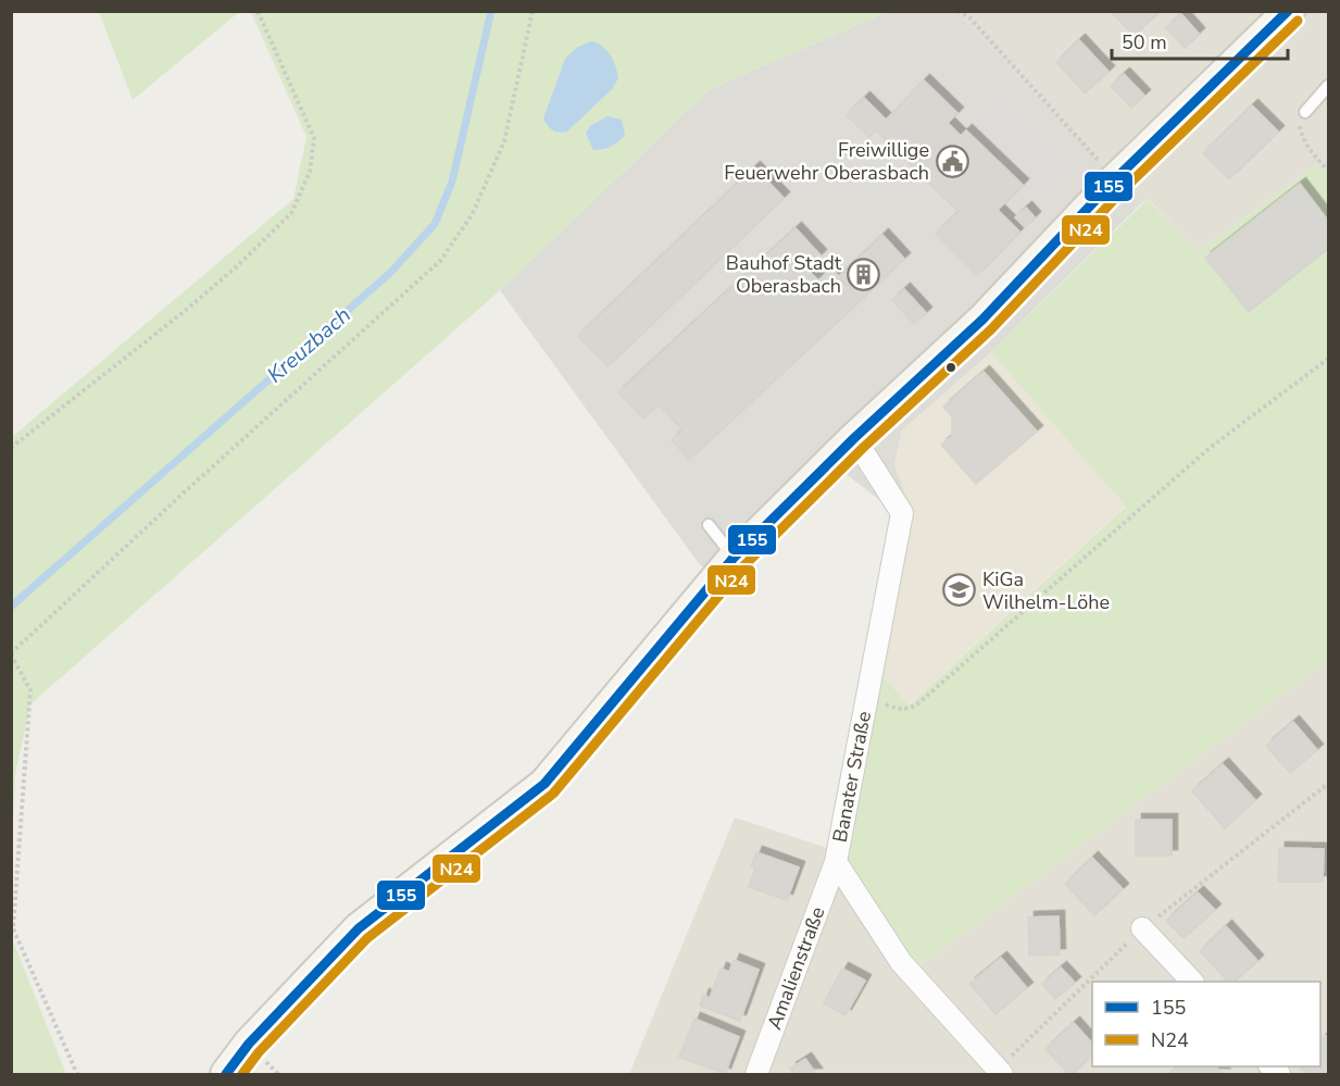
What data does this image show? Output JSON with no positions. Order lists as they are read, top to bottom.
{
  "streets": {
    "street": ["Banater Straße", "Amalienstraße"]
  },
  "crossings": [
    ["Banater Straße", "Amalienstraße"]
  ],
  "water": ["Kreuzbach"],
  "places": {
    "public building": ["Freiwillige Feuerwehr Oberasbach"],
    "building": ["Bauhof Stadt Oberasbach"],
    "school or university": ["KiGa Wilhelm-Löhe"]
  },
  "lines": ["transit line 155", "transit line N24"],
  "legend": ["155", "N24"],
  "scale_bar": "50 m"
}
